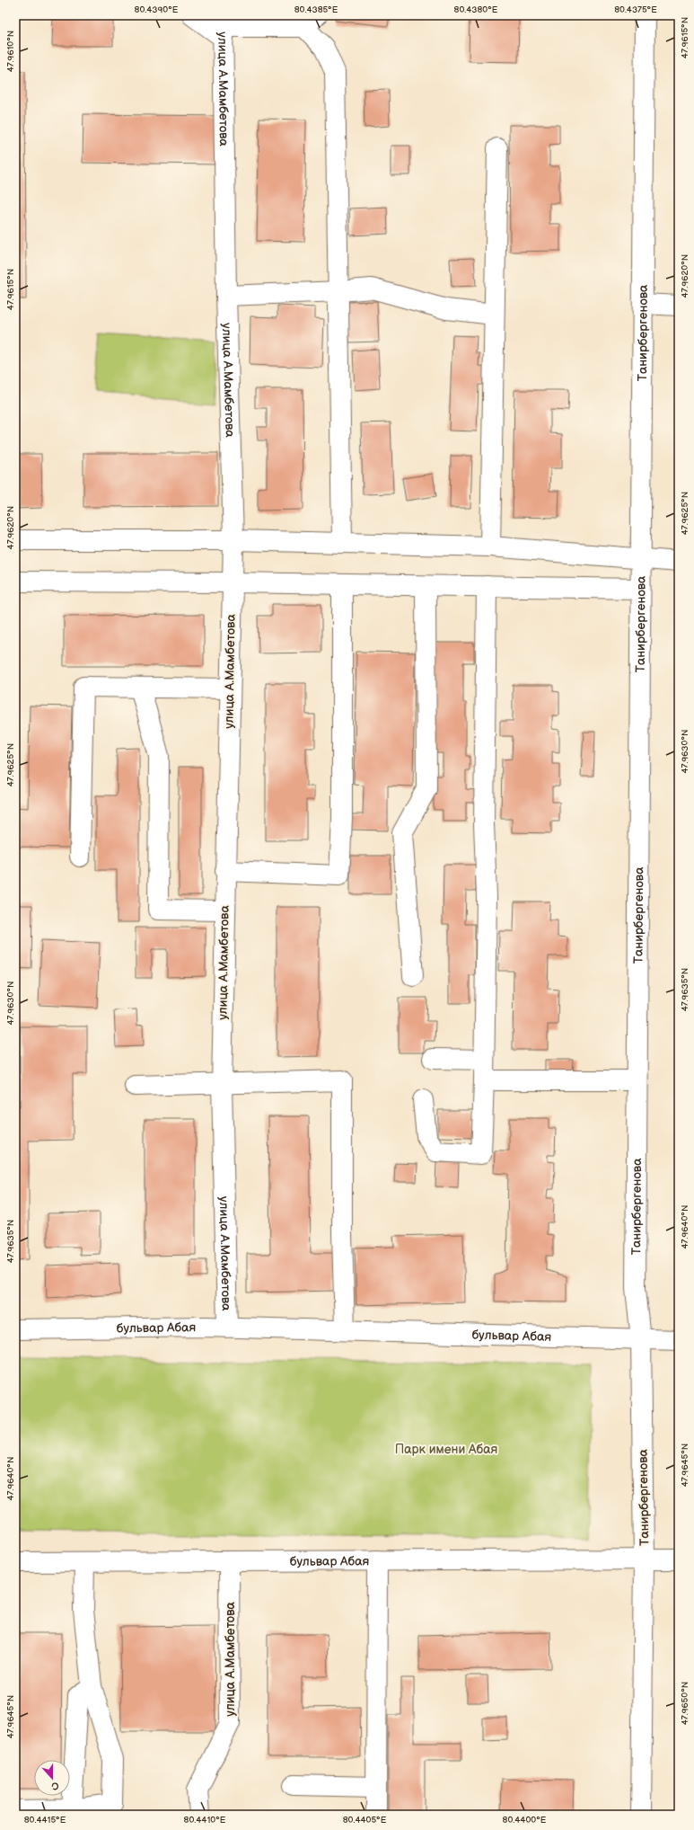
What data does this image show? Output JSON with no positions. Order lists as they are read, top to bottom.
{
  "streets": {
    "street": ["улица А.Мамбетова", "Танирбергенова", "бульвар Абая"]
  },
  "crossings": [
    ["улица А.Мамбетова", "бульвар Абая"],
    ["Танирбергенова", "бульвар Абая"]
  ],
  "parks": ["Парк имени Абая"],
  "north": "bottom",
  "coordinates": [
    "80.4390°E",
    "80.4385°E",
    "80.4380°E",
    "80.4375°E",
    "47.9615°N",
    "47.9610°N",
    "47.9620°N",
    "47.9625°N",
    "47.9630°N",
    "47.9635°N",
    "47.9640°N",
    "47.9645°N",
    "47.9650°N",
    "80.4415°E",
    "80.4410°E",
    "80.4405°E",
    "80.4400°E"
  ]
}
